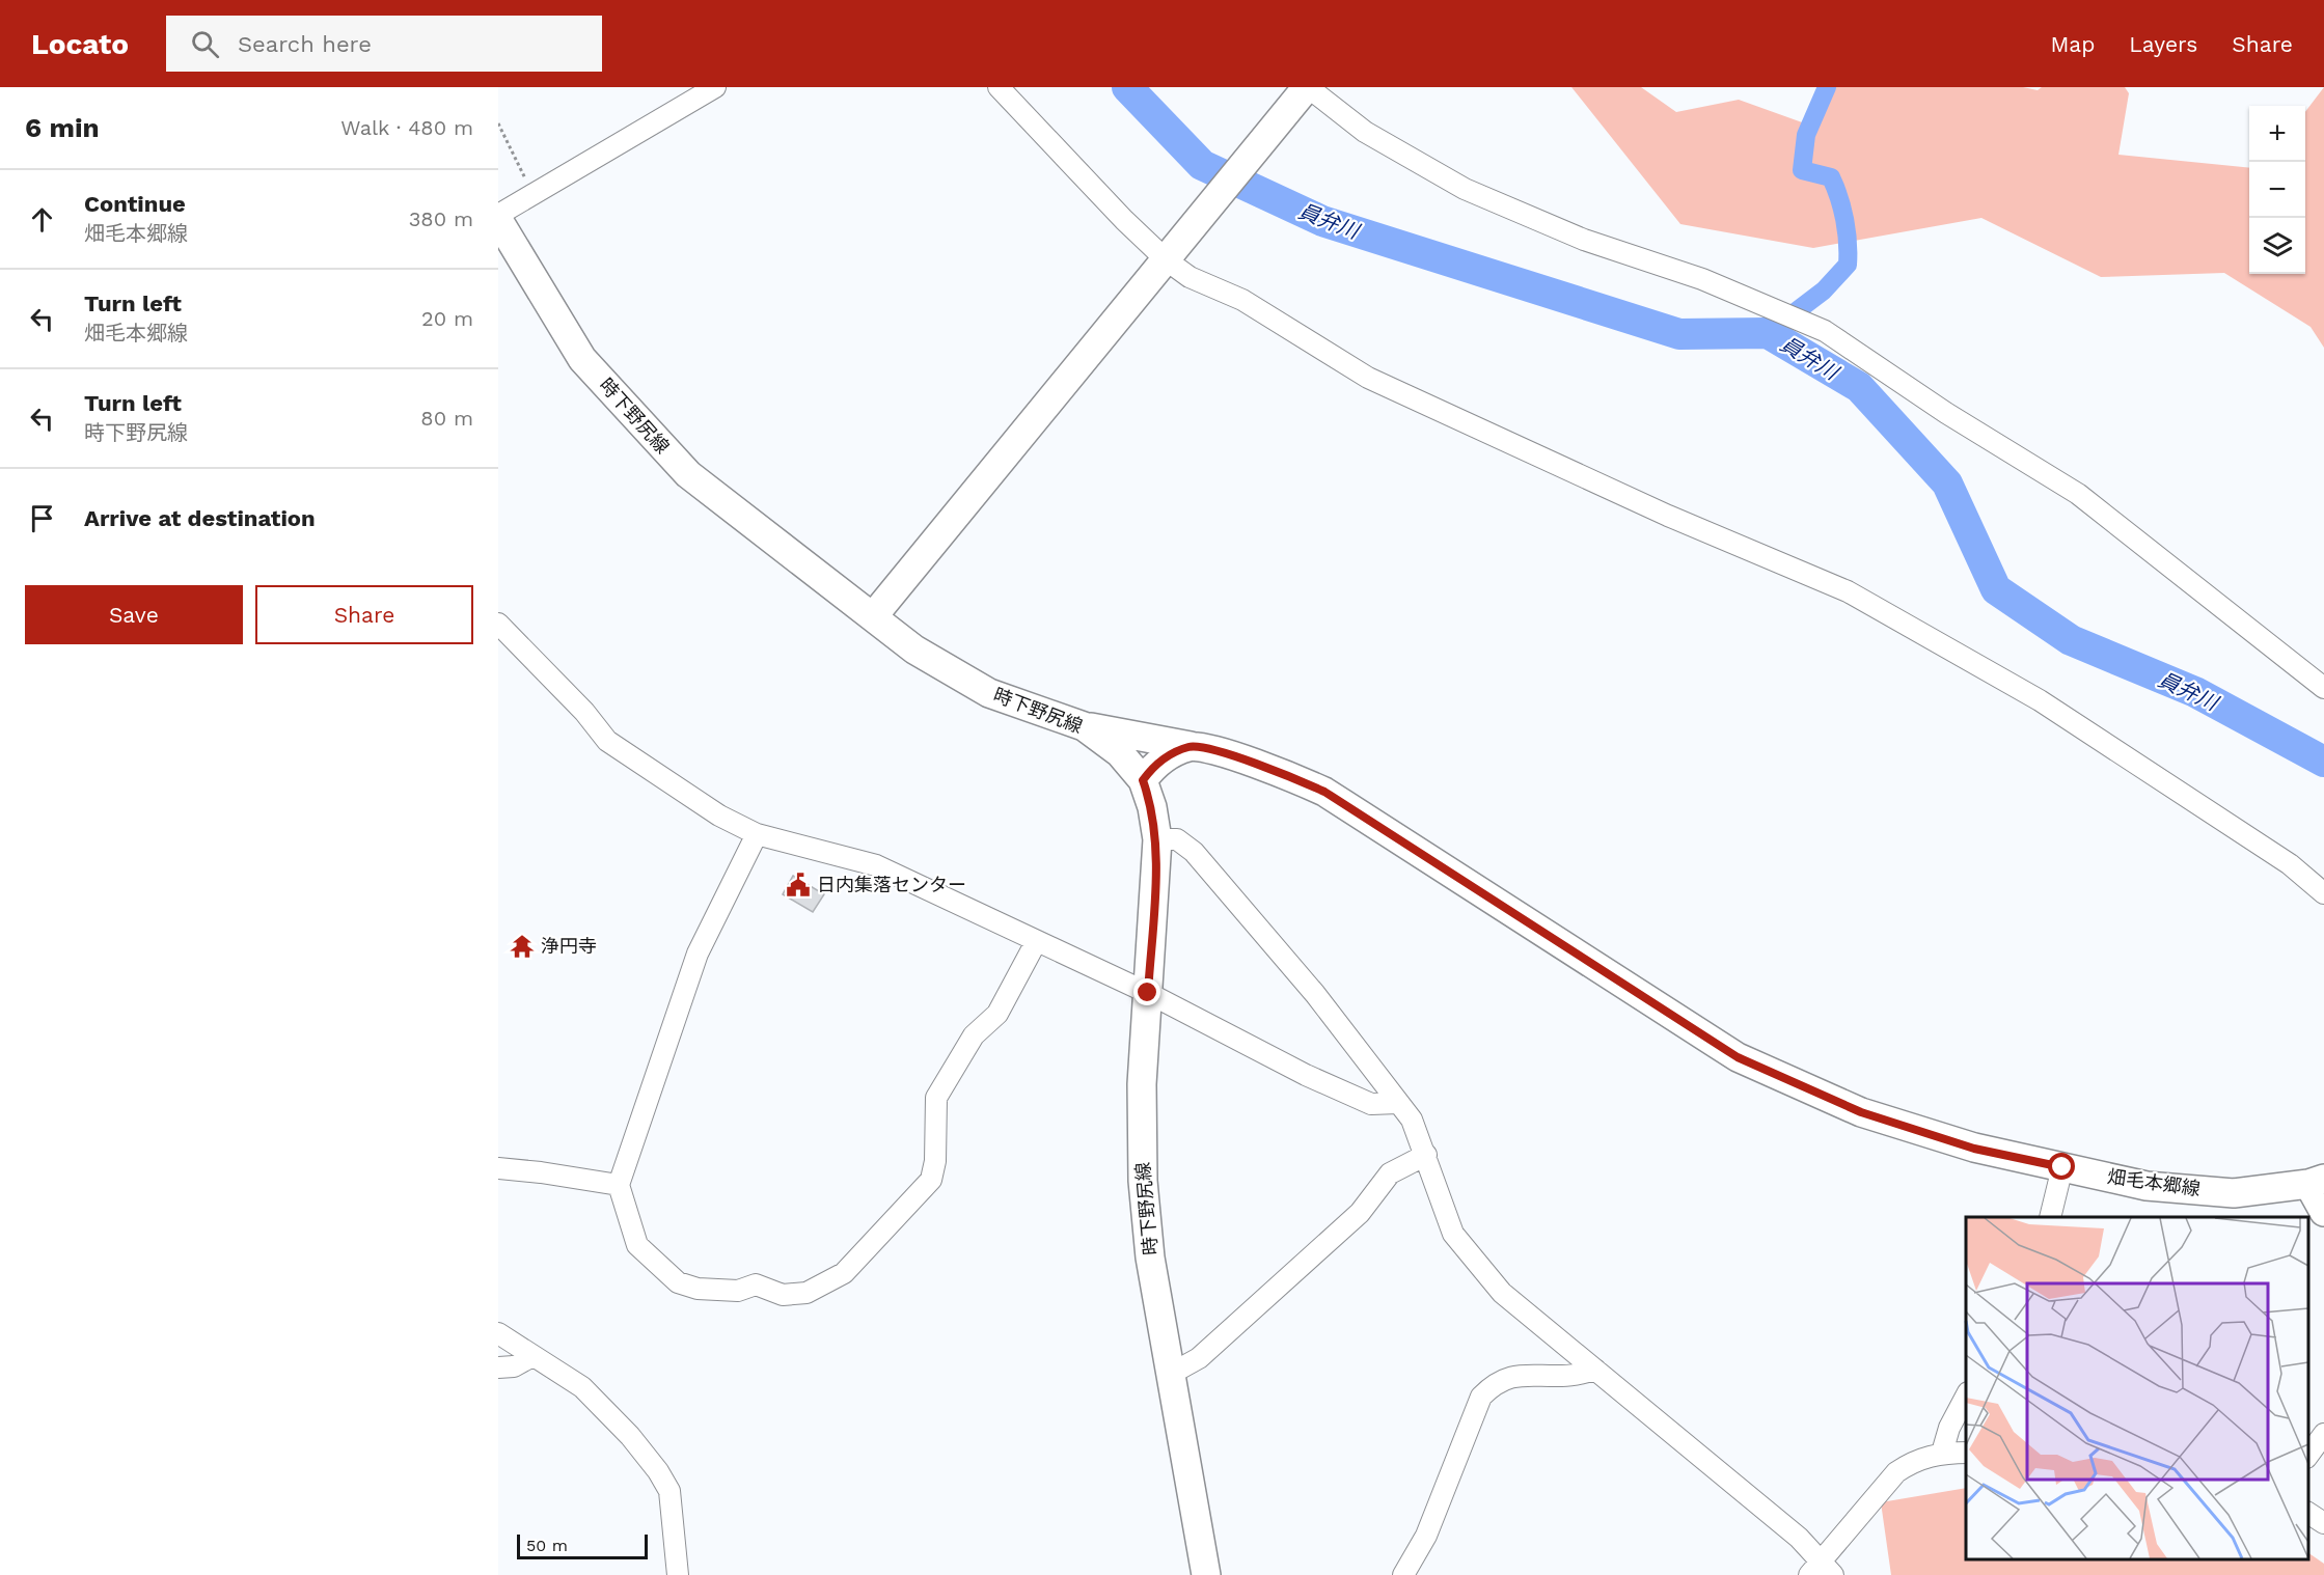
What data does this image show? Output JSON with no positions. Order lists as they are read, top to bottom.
{
  "streets": {
    "main road": ["時下野尻線", "畑毛本郷線"]
  },
  "crossings": [
    ["時下野尻線", "畑毛本郷線"]
  ],
  "water": ["員弁川"],
  "places": {
    "public building": ["日内集落センター"],
    "temple": ["浄円寺"]
  },
  "scale_bar": "50 m",
  "page": {
    "header": "Locato",
    "search": "Search here",
    "nav": ["Map", "Layers", "Share"],
    "heading": ["6 min", "Walk · 480 m"],
    "map_buttons": ["+", "−"],
    "list": [
      ["Continue", "畑毛本郷線", "380 m"],
      ["Turn left", "畑毛本郷線", "20 m"],
      ["Turn left", "時下野尻線", "80 m"],
      "Arrive at destination"
    ],
    "buttons": ["Save", "Share"],
    "scale": "50 m"
  }
}
